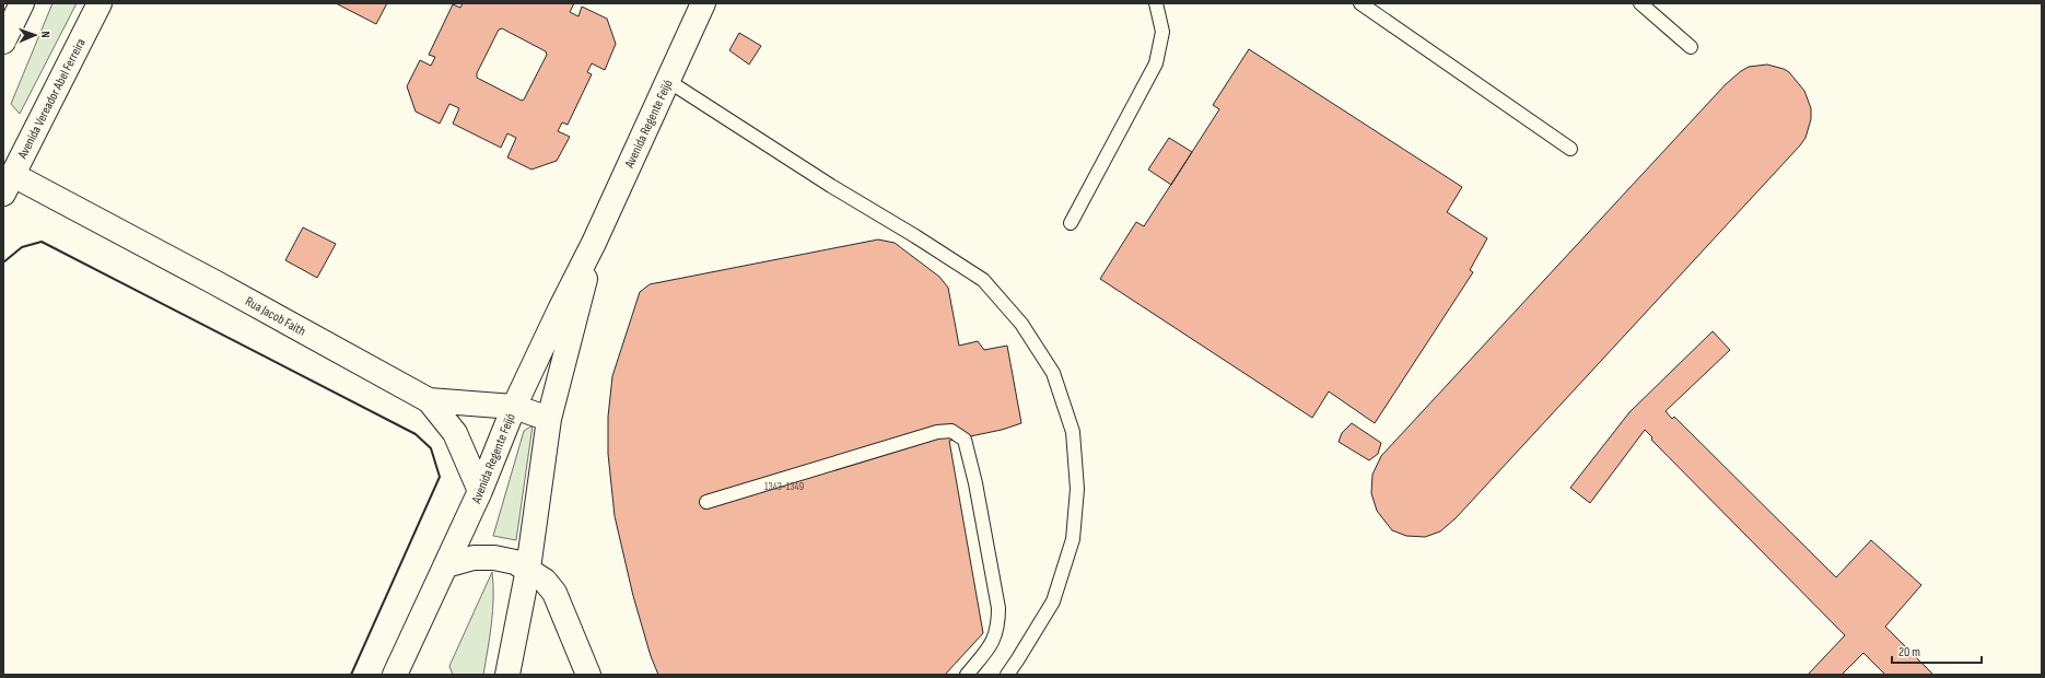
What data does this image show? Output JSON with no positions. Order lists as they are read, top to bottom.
{
  "streets": {
    "main road": ["Avenida Vereador Abel Ferreira", "Avenida Regente Feijó", "Rua Jacob Faith"]
  },
  "crossings": [
    ["Avenida Vereador Abel Ferreira", "Rua Jacob Faith"],
    ["Avenida Regente Feijó", "Rua Jacob Faith"]
  ],
  "house_numbers": ["1343-1349"],
  "scale_bar": "20 m",
  "north": "right"
}
